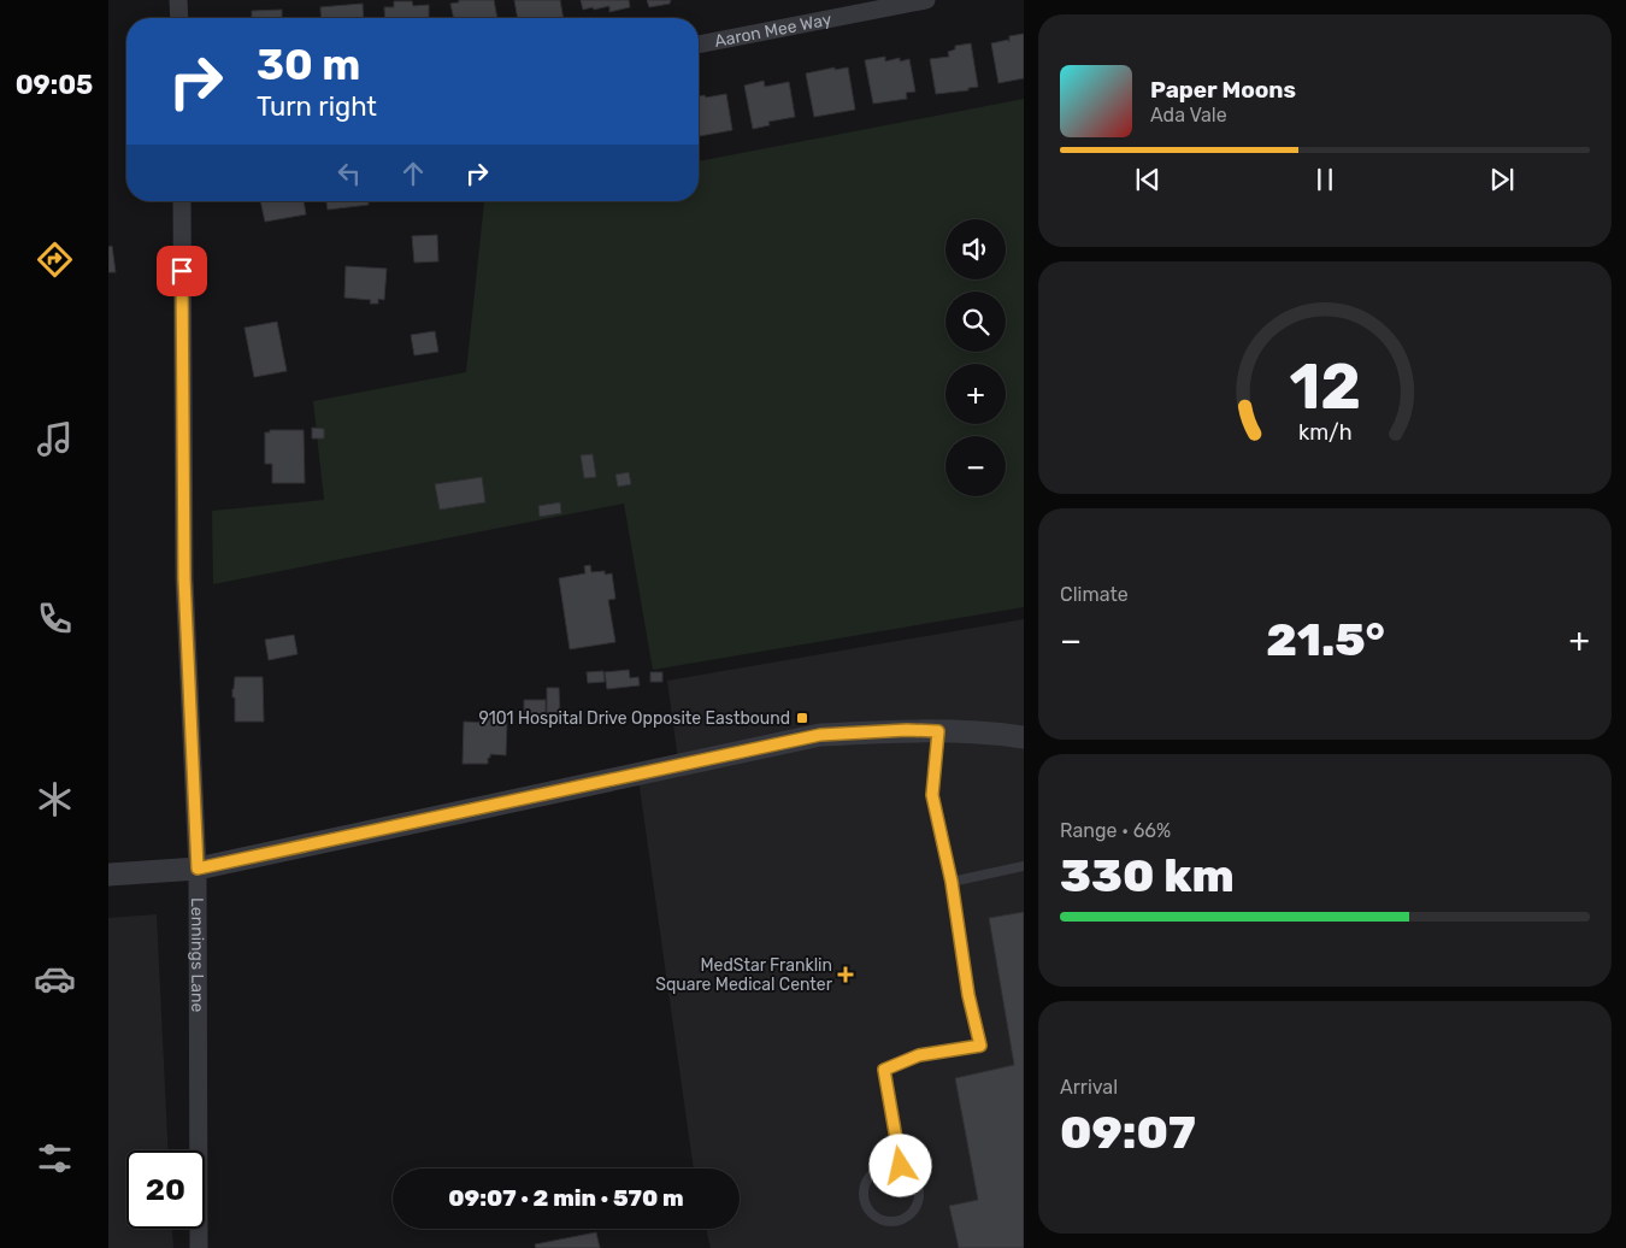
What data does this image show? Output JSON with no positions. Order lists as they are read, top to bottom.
{
  "streets": {
    "street": ["Aaron Mee Way", "Lennings Lane"]
  },
  "places": {
    "transit": ["9101 Hospital Drive Opposite Eastbound"],
    "health": ["MedStar Franklin Square Medical Center"]
  },
  "page": {
    "tabs": "09:05",
    "turn": ["30 m", "Turn right"],
    "song": ["Paper Moons", "Ada Vale"],
    "map_buttons": ["+", "−"],
    "tile": [
      "Climate",
      ["Range · 66%", "330 km"],
      ["Arrival", "09:07"]
    ],
    "heat": ["−", "21.5°", "+"],
    "limit": "20",
    "trip": "09:07 · 2 min · 570 m",
    "gauge": ["12", "km/h"]
  }
}
